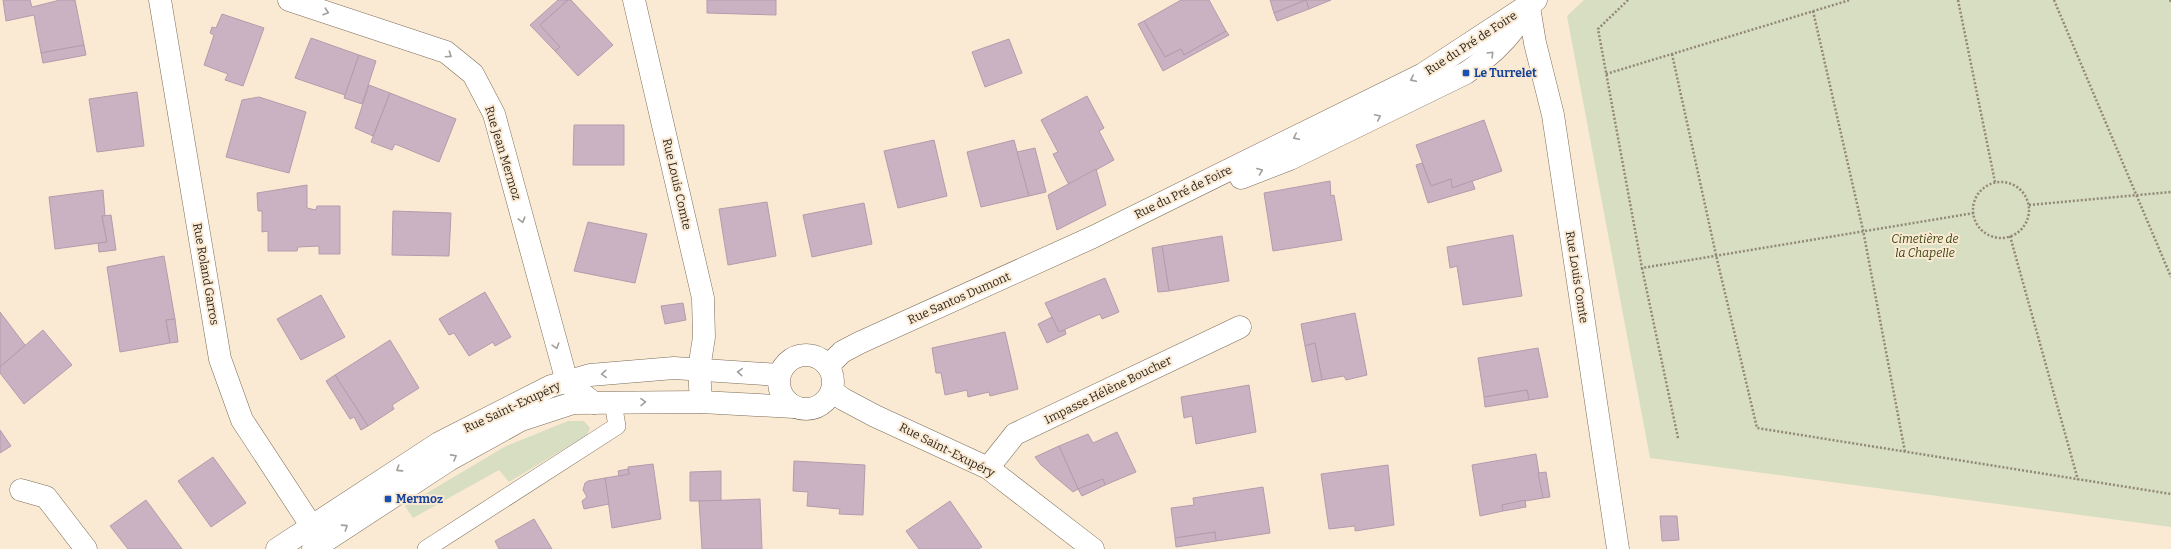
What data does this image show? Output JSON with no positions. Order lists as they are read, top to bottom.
{
  "streets": {
    "street": [
      "Rue du Pré de Foire",
      "Rue Jean Mermoz",
      "Rue Louis Comte",
      "Rue Roland Garros",
      "Rue Santos Dumont",
      "Impasse Hélène Boucher",
      "Rue Saint-Exupéry"
    ]
  },
  "crossings": [
    ["Rue du Pré de Foire", "Rue Louis Comte"],
    ["Rue du Pré de Foire", "Rue Santos Dumont"],
    ["Rue Jean Mermoz", "Rue Saint-Exupéry"],
    ["Rue Louis Comte", "Rue Saint-Exupéry"],
    ["Rue Roland Garros", "Rue Saint-Exupéry"],
    ["Rue Santos Dumont", "Rue Saint-Exupéry"],
    ["Impasse Hélène Boucher", "Rue Saint-Exupéry"]
  ],
  "one_way": ["Rue Jean Mermoz"],
  "parks": ["Cimetière de la Chapelle"],
  "places": {
    "transit": ["Le Turrelet", "Mermoz"]
  }
}
